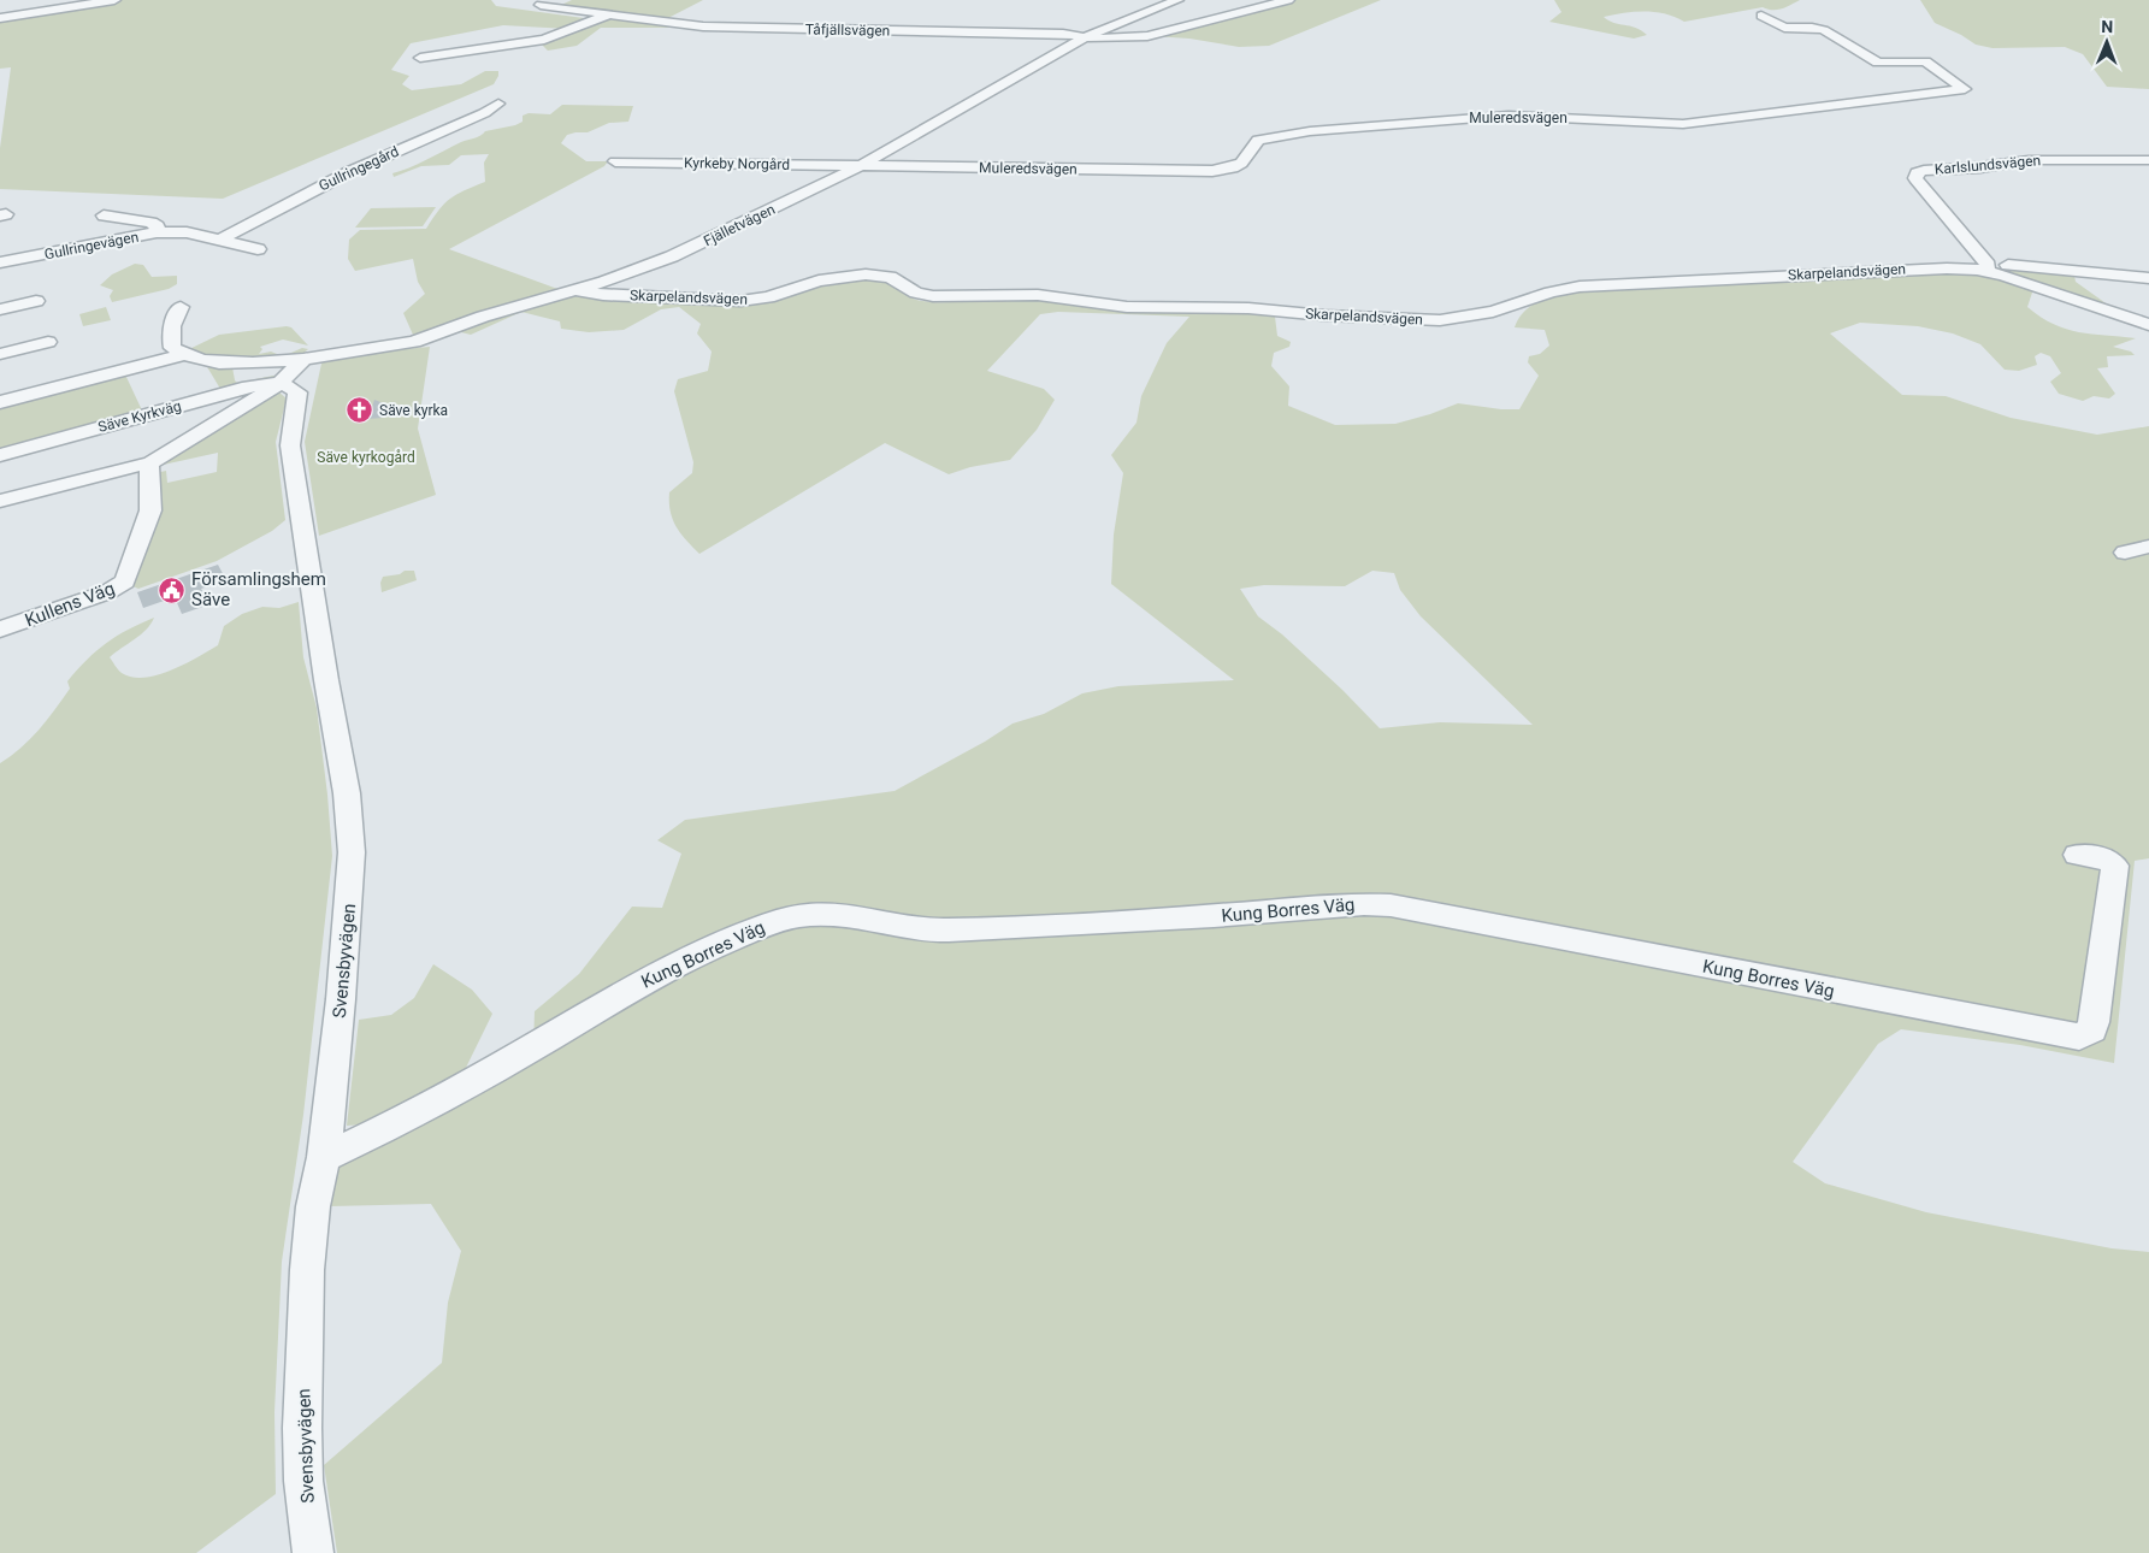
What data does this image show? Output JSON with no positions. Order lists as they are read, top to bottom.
{
  "streets": {
    "street": [
      "Tåfjällsvägen",
      "Muleredsvägen",
      "Kyrkeby Norgård",
      "Karlslundsvägen",
      "Gullringegård",
      "Fjälletvägen",
      "Gullringevägen",
      "Skarpelandsvägen",
      "Säve Kyrkväg",
      "Kullens Väg",
      "Kung Borres Väg",
      "Svensbyvägen"
    ]
  },
  "crossings": [
    ["Tåfjällsvägen", "Fjälletvägen"],
    ["Muleredsvägen", "Kyrkeby Norgård"],
    ["Muleredsvägen", "Fjälletvägen"],
    ["Kyrkeby Norgård", "Fjälletvägen"],
    ["Karlslundsvägen", "Skarpelandsvägen"],
    ["Fjälletvägen", "Skarpelandsvägen"],
    ["Säve Kyrkväg", "Svensbyvägen"],
    ["Kung Borres Väg", "Svensbyvägen"]
  ],
  "parks": ["Säve kyrkogård"],
  "places": {
    "church": ["Säve kyrka"],
    "public building": ["Församlingshem Säve"]
  },
  "north": "top"
}
